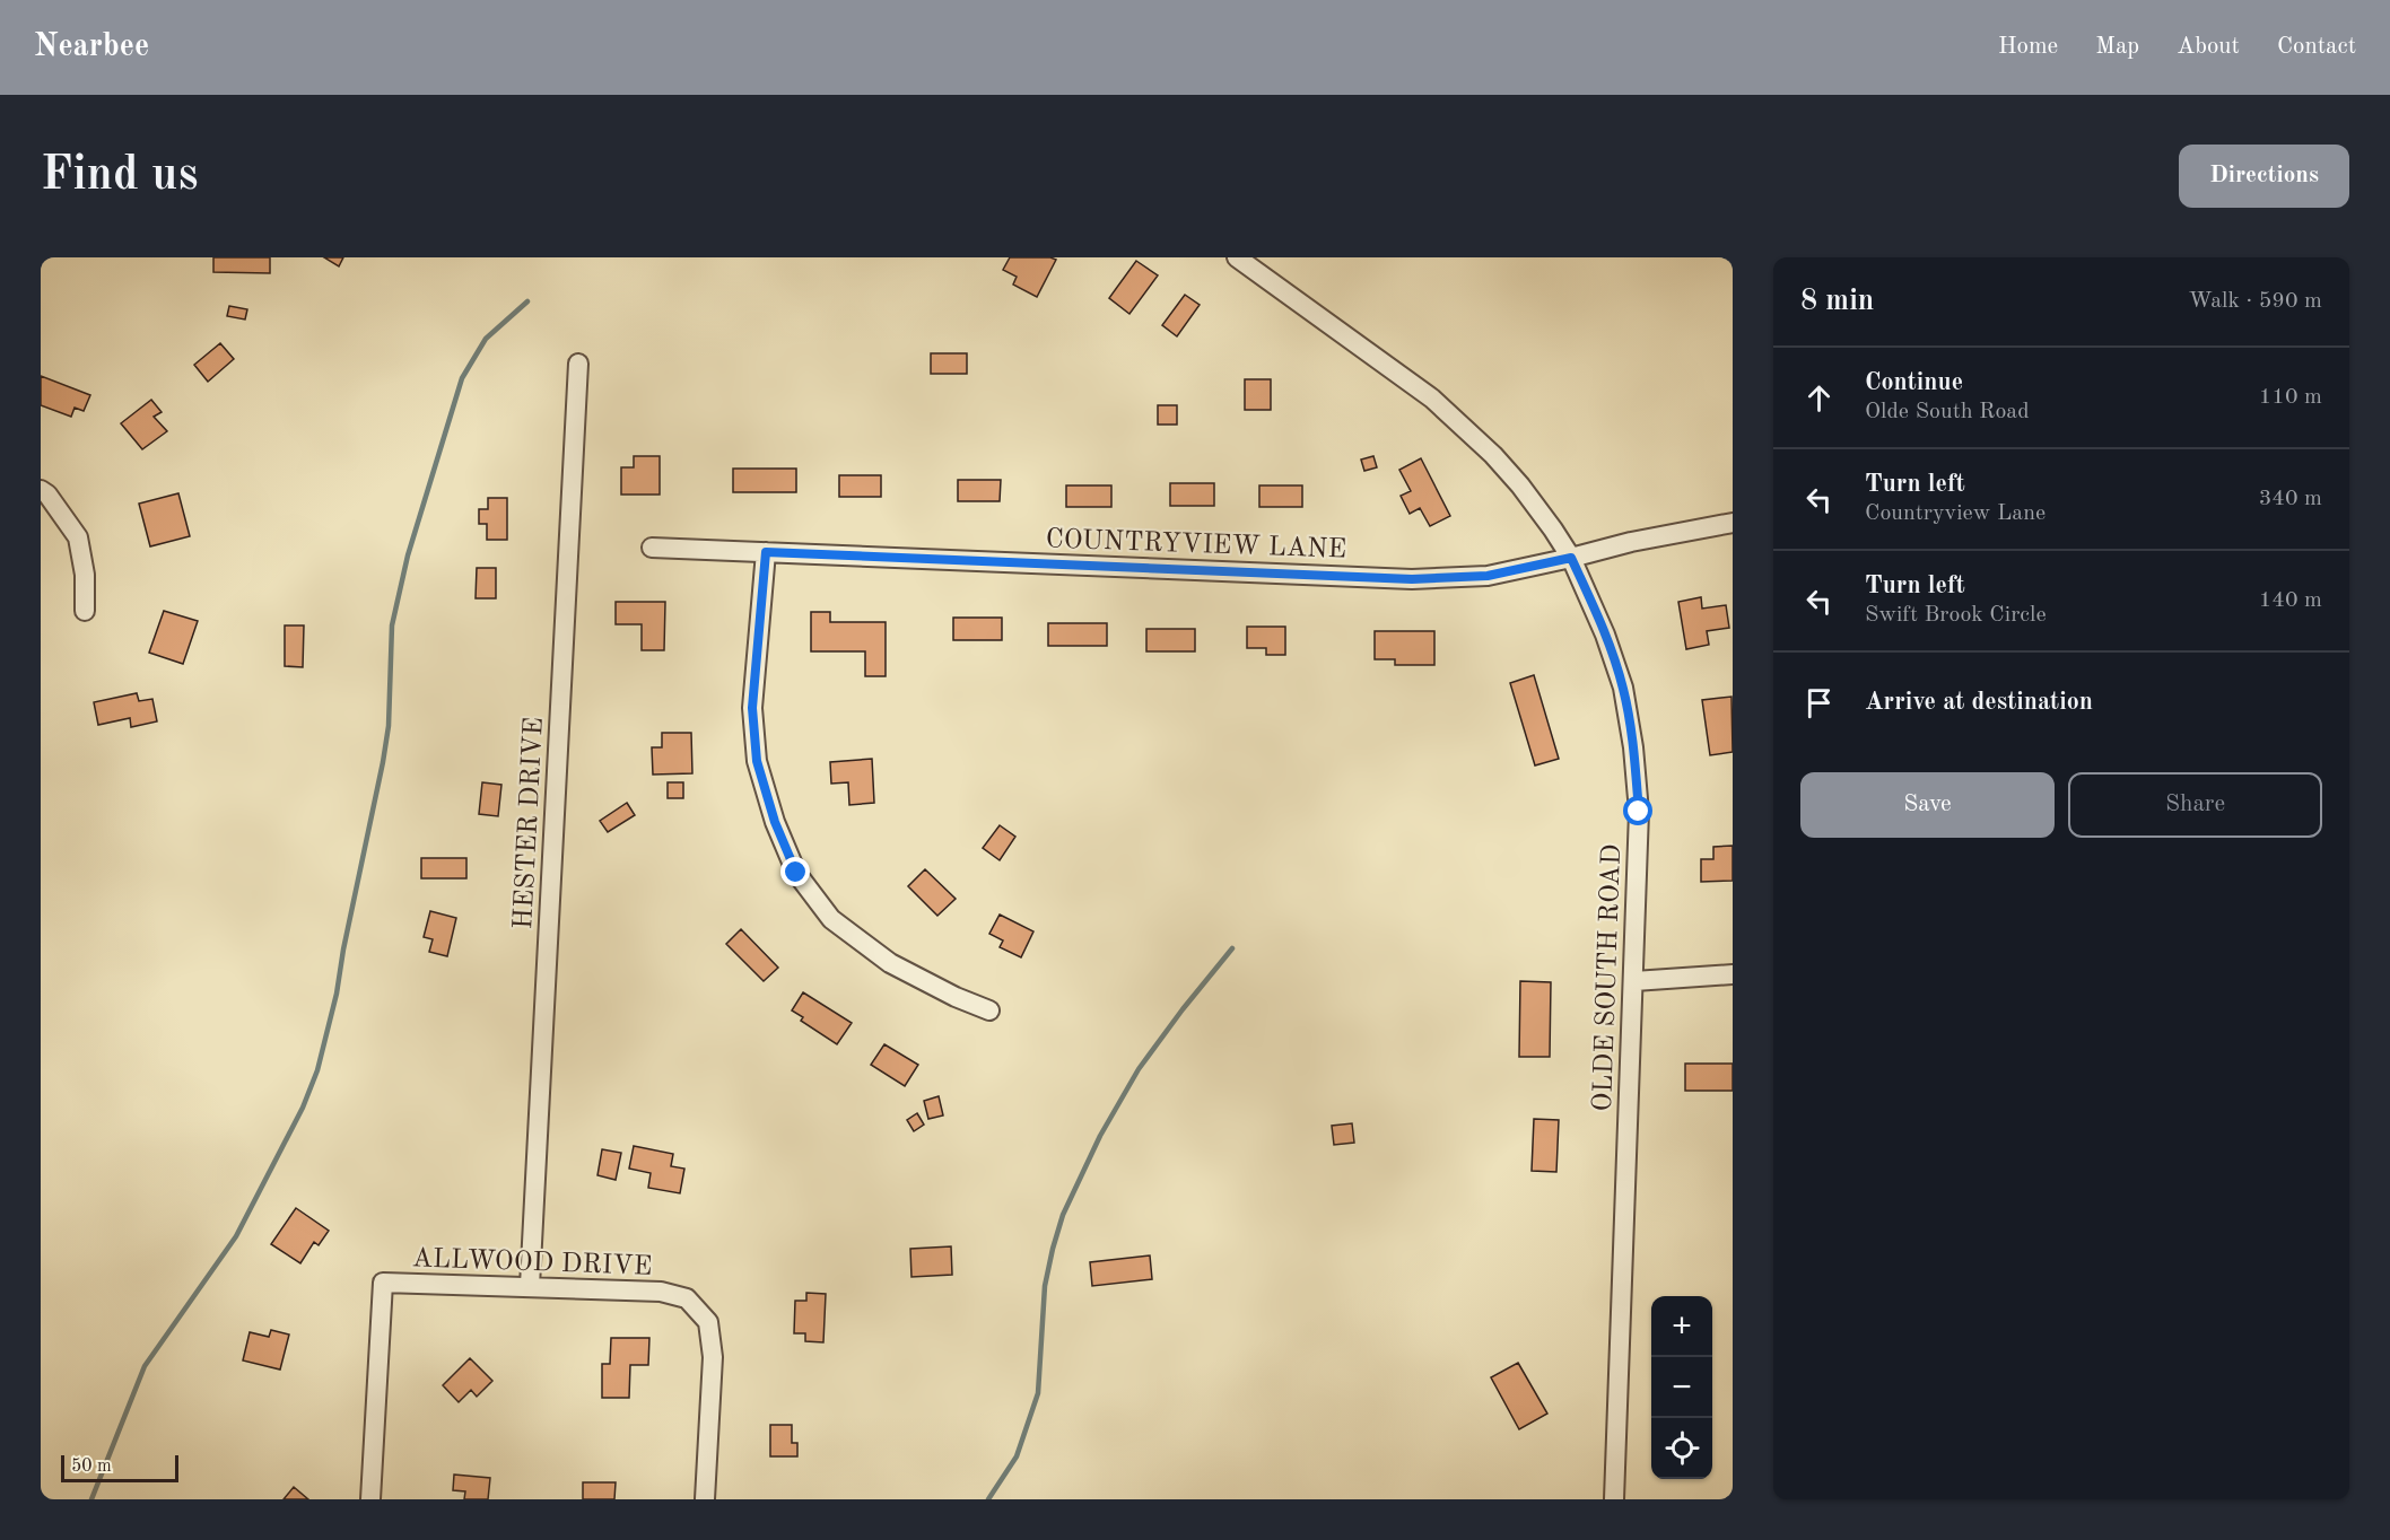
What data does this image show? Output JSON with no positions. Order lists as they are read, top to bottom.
{
  "streets": {
    "street": [
      "COUNTRYVIEW LANE",
      "HESTER DRIVE",
      "OLDE SOUTH ROAD",
      "ALLWOOD DRIVE"
    ]
  },
  "crossings": [
    ["COUNTRYVIEW LANE", "OLDE SOUTH ROAD"],
    ["HESTER DRIVE", "ALLWOOD DRIVE"]
  ],
  "scale_bar": "50 m",
  "page": {
    "header": "Nearbee",
    "nav": [
      "Home",
      "Map",
      "About",
      "Contact"
    ],
    "buttons": [
      "Directions",
      ["Save", "Share"]
    ],
    "title": "Find us",
    "heading": ["8 min", "Walk · 590 m"],
    "list": [
      ["Continue", "Olde South Road", "110 m"],
      ["Turn left", "Countryview Lane", "340 m"],
      ["Turn left", "Swift Brook Circle", "140 m"],
      "Arrive at destination"
    ],
    "map_buttons": ["+", "−"],
    "scale": "50 m"
  }
}
